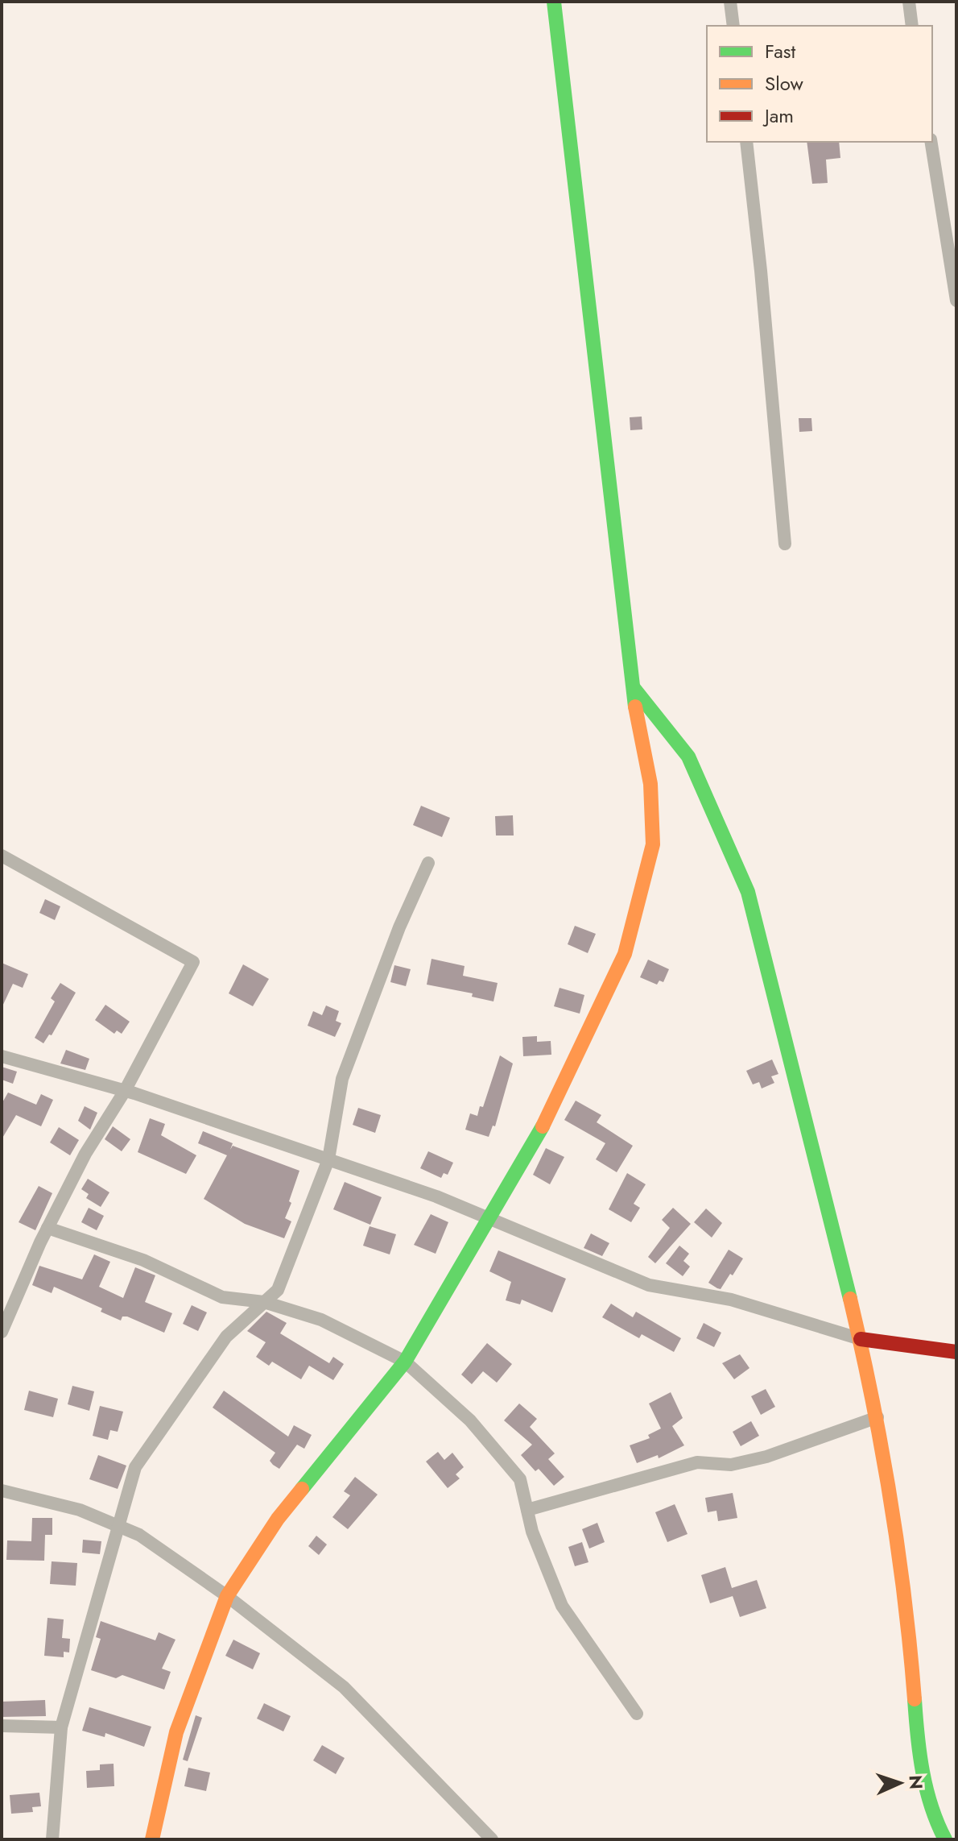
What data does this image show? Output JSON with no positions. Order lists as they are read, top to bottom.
{
  "legend": ["Fast", "Slow", "Jam"],
  "north": "right"
}
